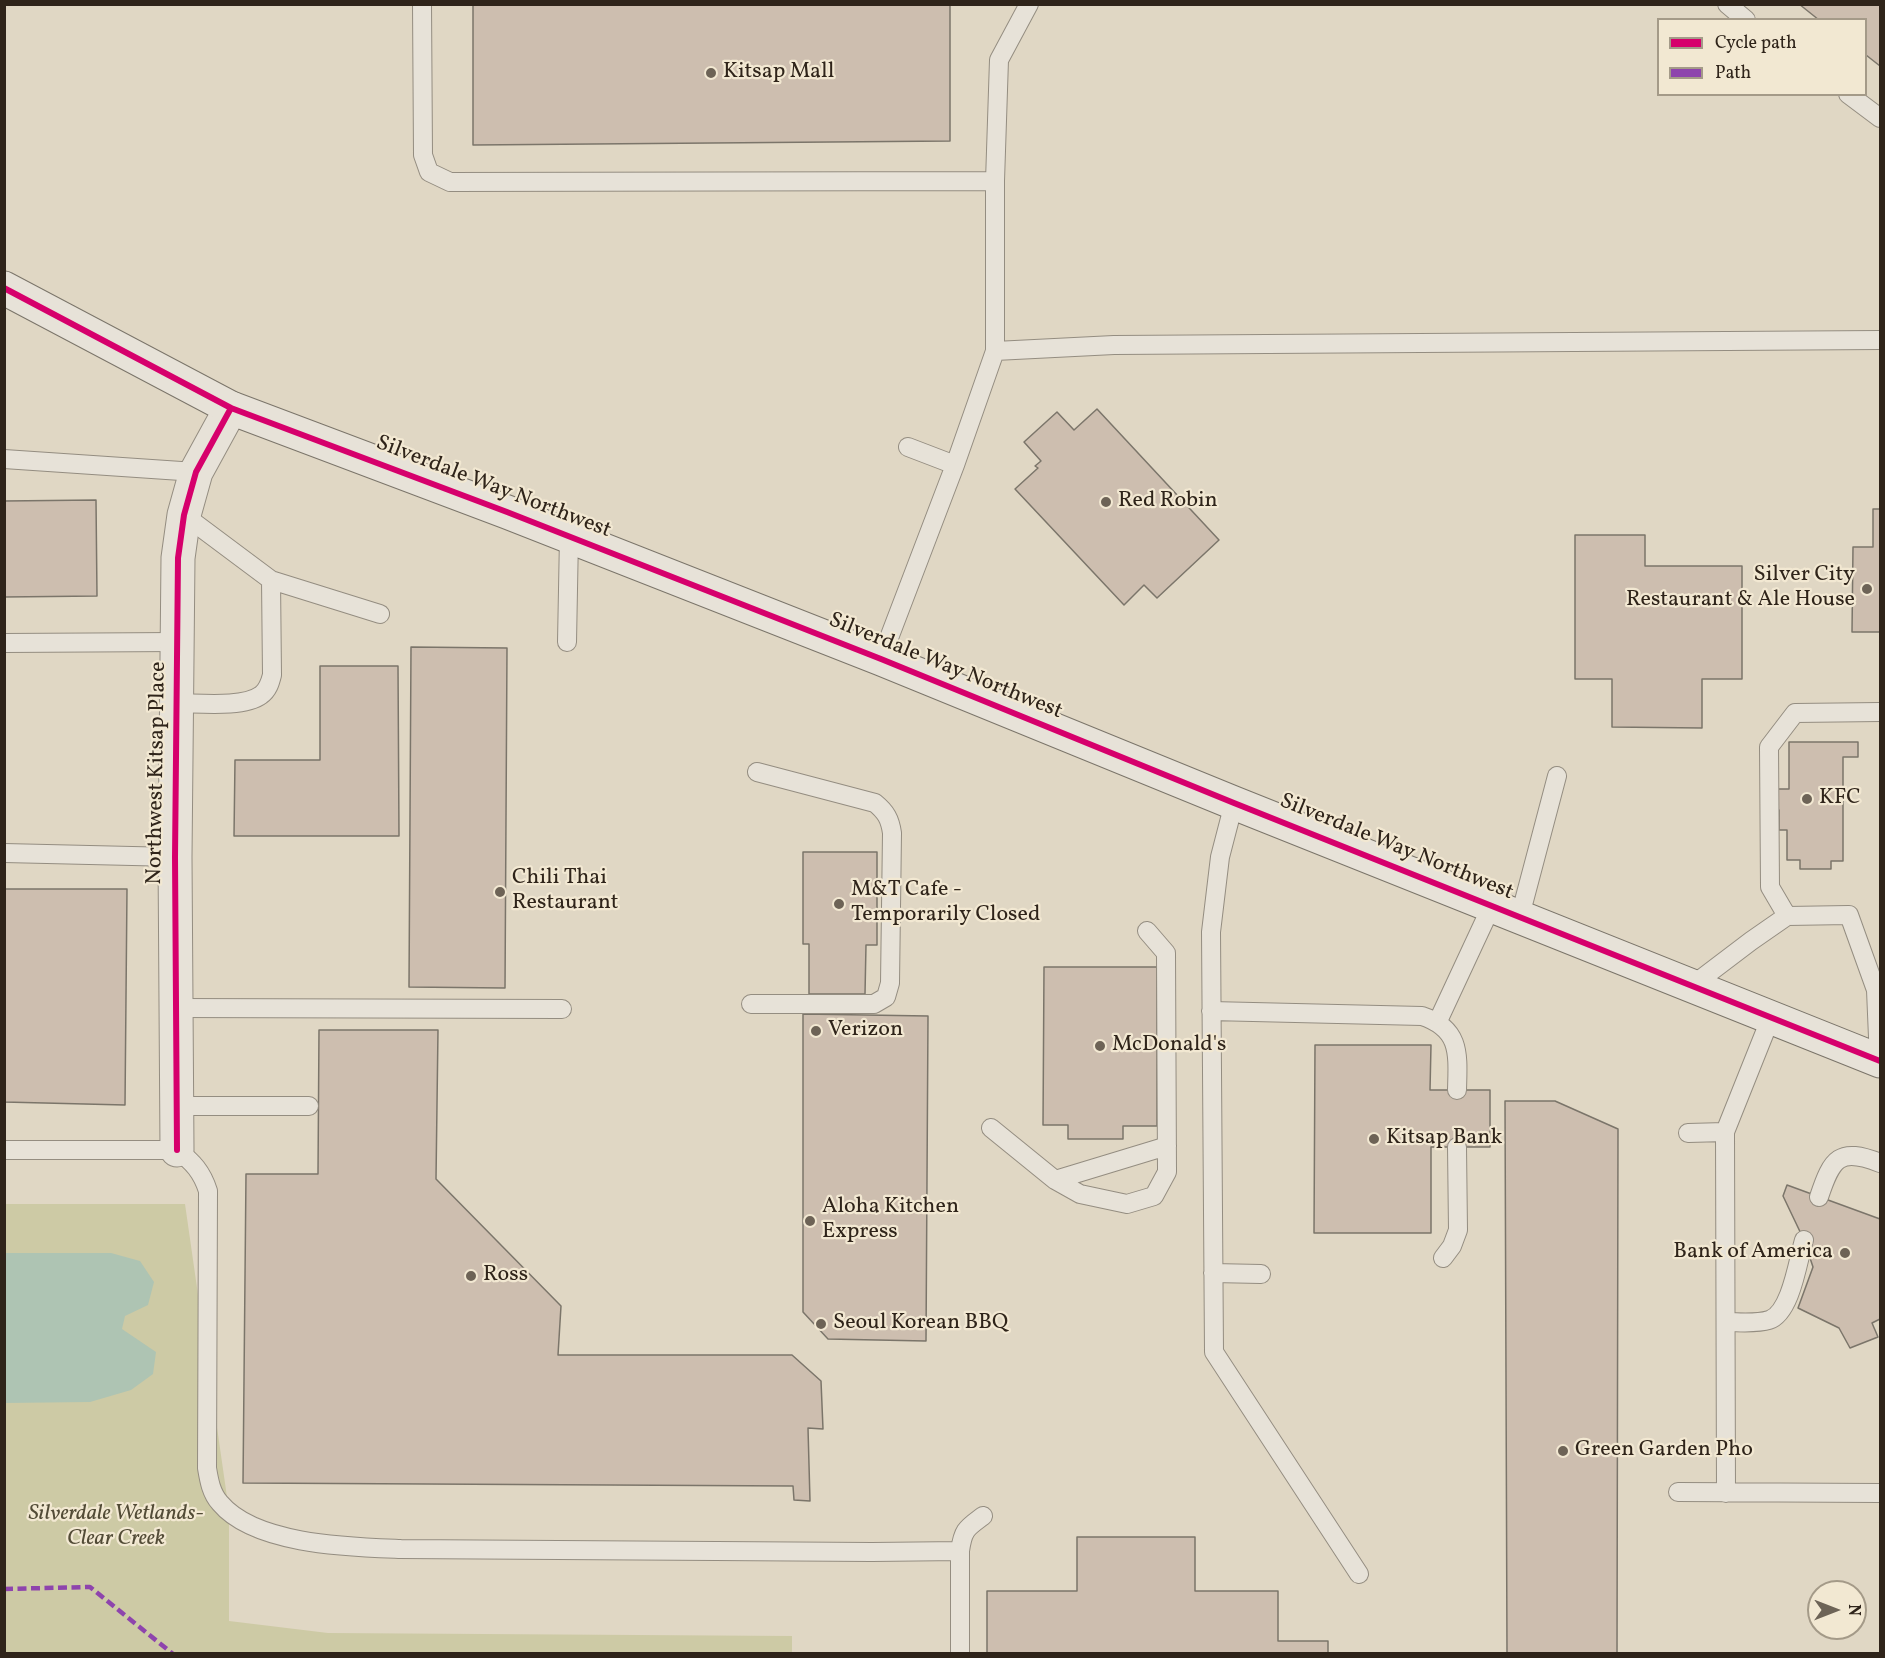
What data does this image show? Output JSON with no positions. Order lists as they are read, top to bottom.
{
  "streets": {
    "main road": ["Silverdale Way Northwest", "Northwest Kitsap Place"]
  },
  "crossings": [
    ["Silverdale Way Northwest", "Northwest Kitsap Place"]
  ],
  "parks": ["Silverdale Wetlands- Clear Creek"],
  "places": [
    "Kitsap Mall",
    "Red Robin",
    "Silver City Restaurant & Ale House",
    "KFC",
    "Chili Thai Restaurant",
    "M&T Cafe - Temporarily Closed",
    "Verizon",
    "McDonald's",
    "Kitsap Bank",
    "Aloha Kitchen Express",
    "Bank of America",
    "Ross",
    "Seoul Korean BBQ",
    "Green Garden Pho"
  ],
  "legend": ["Cycle path", "Path"],
  "north": "right"
}
